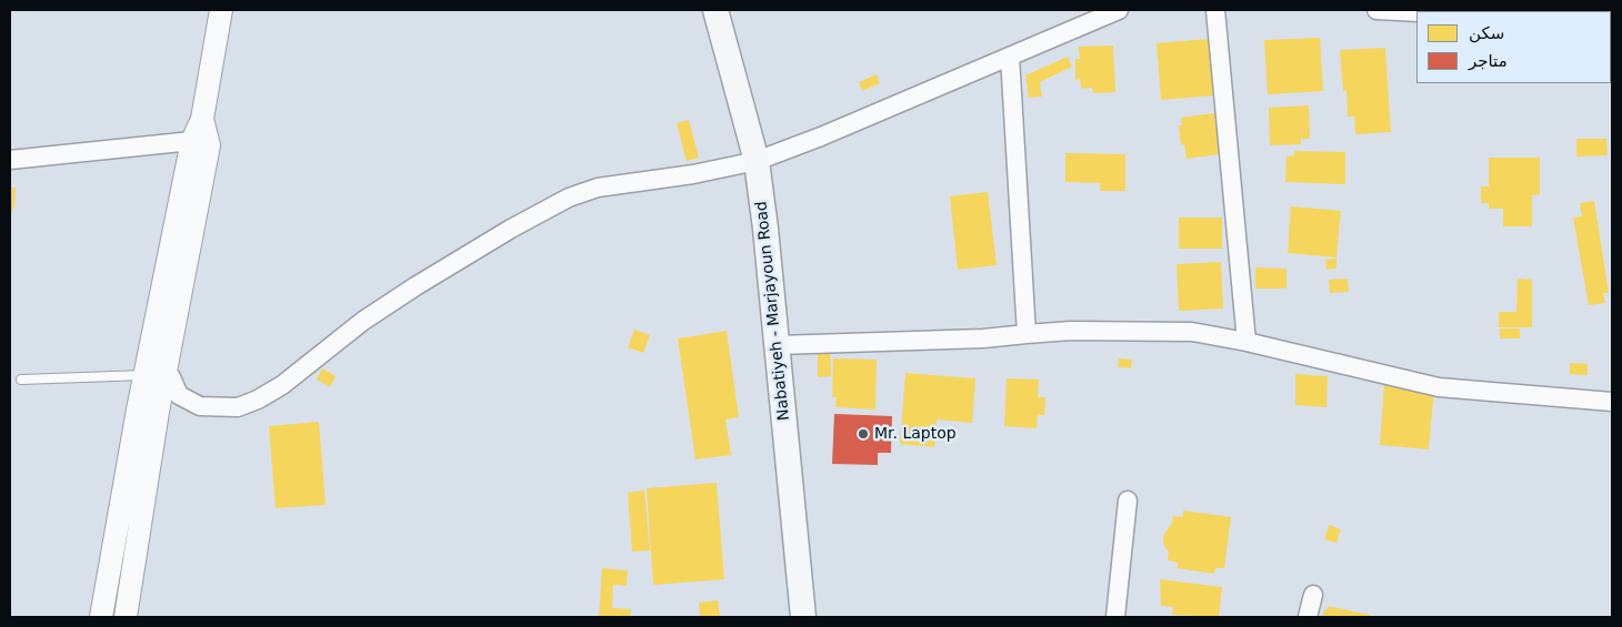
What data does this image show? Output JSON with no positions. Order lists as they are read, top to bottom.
{
  "streets": {
    "main road": ["Nabatiyeh - Marjayoun Road"]
  },
  "places": ["Mr. Laptop"],
  "legend": ["سكن", "متاجر"]
}
